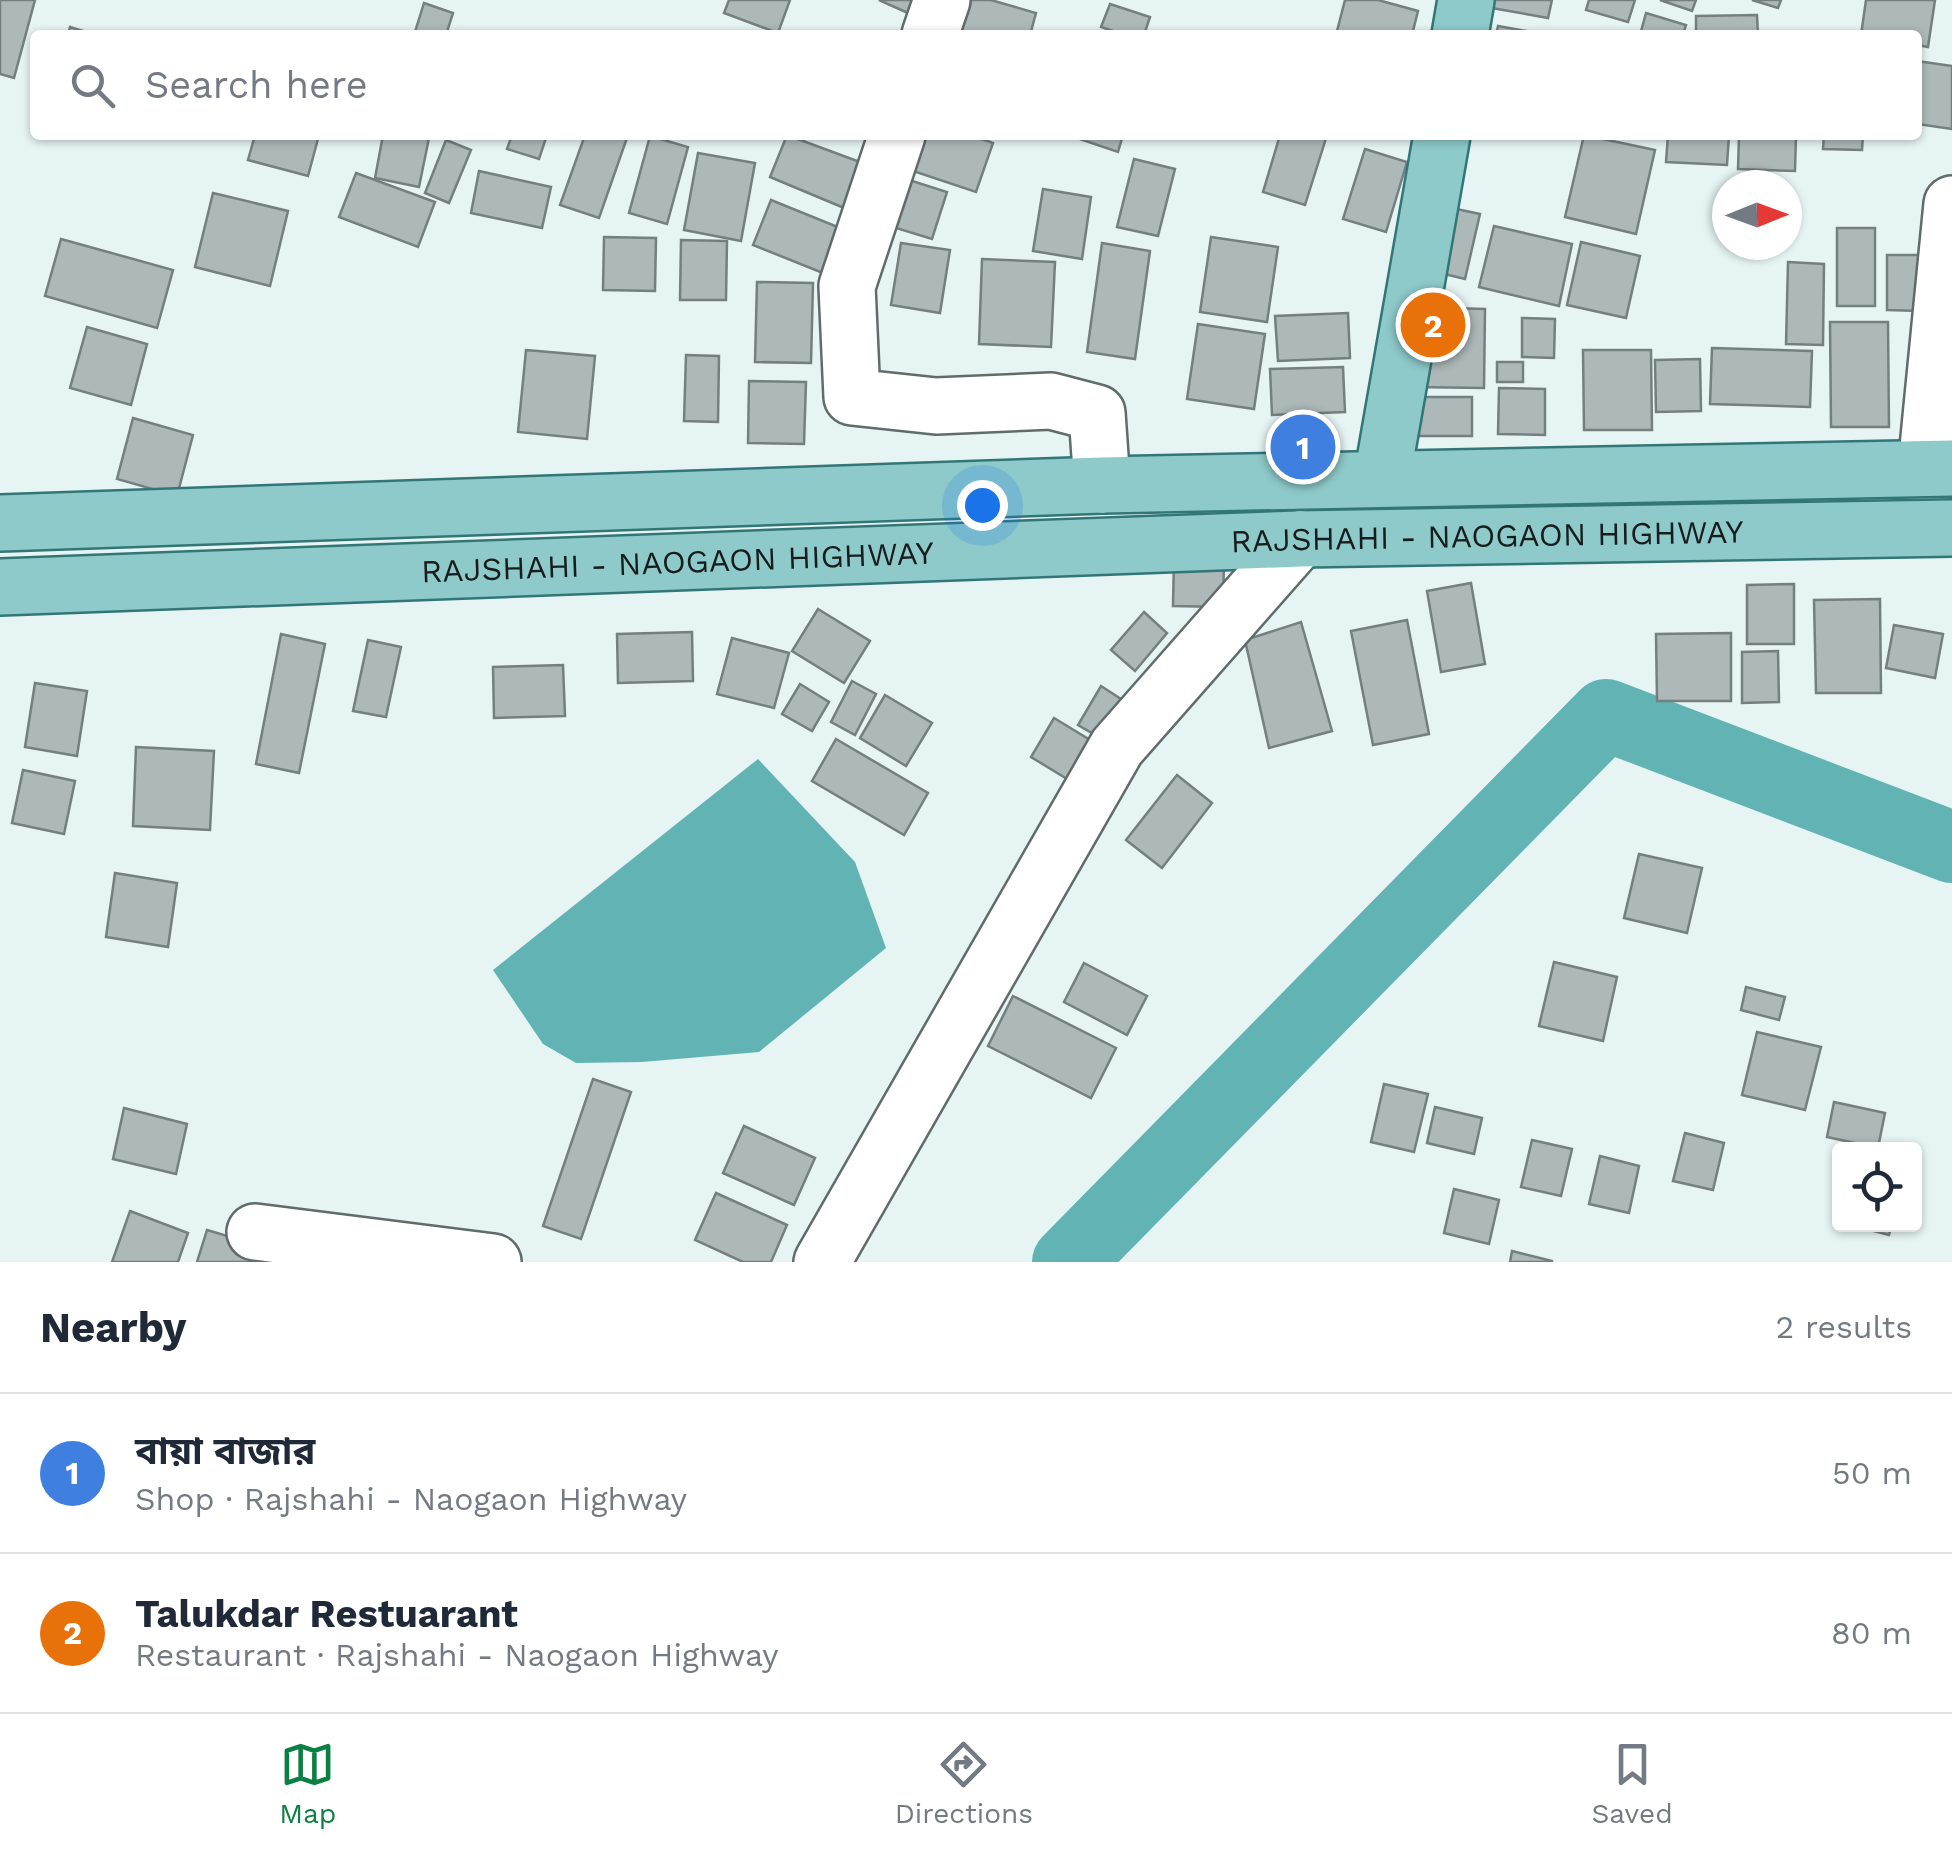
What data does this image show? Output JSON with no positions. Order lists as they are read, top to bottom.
{
  "streets": {
    "main road": ["RAJSHAHI - NAOGAON HIGHWAY"]
  },
  "north": "right",
  "page": {
    "search": "Search here",
    "pins": ["2", "1"],
    "heading": ["Nearby", "2 results"],
    "list": [
      {
        "mark": "1",
        "name": "বায়া বাজার",
        "note": "Shop · Rajshahi - Naogaon Highway",
        "value": "50 m"
      },
      {
        "mark": "2",
        "name": "Talukdar Restuarant",
        "note": "Restaurant · Rajshahi - Naogaon Highway",
        "value": "80 m"
      }
    ],
    "nav": ["Map", "Directions", "Saved"]
  }
}
